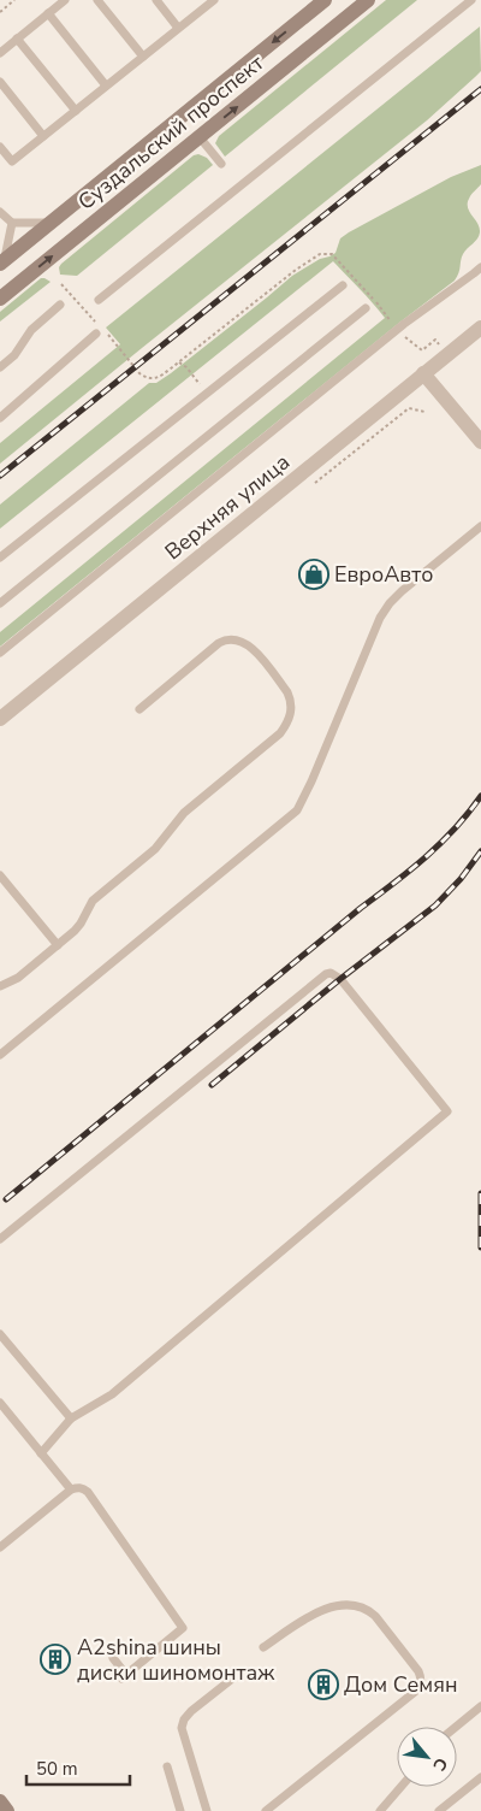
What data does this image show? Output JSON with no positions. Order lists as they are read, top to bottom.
{
  "streets": {
    "main road": ["Суздальский проспект"],
    "street": ["Верхняя улица"]
  },
  "places": {
    "shop": ["ЕвроАвто"],
    "building": ["A2shina шины диски шиномонтаж", "Дом Семян"]
  },
  "scale_bar": "50 m",
  "north": "bottom right"
}
